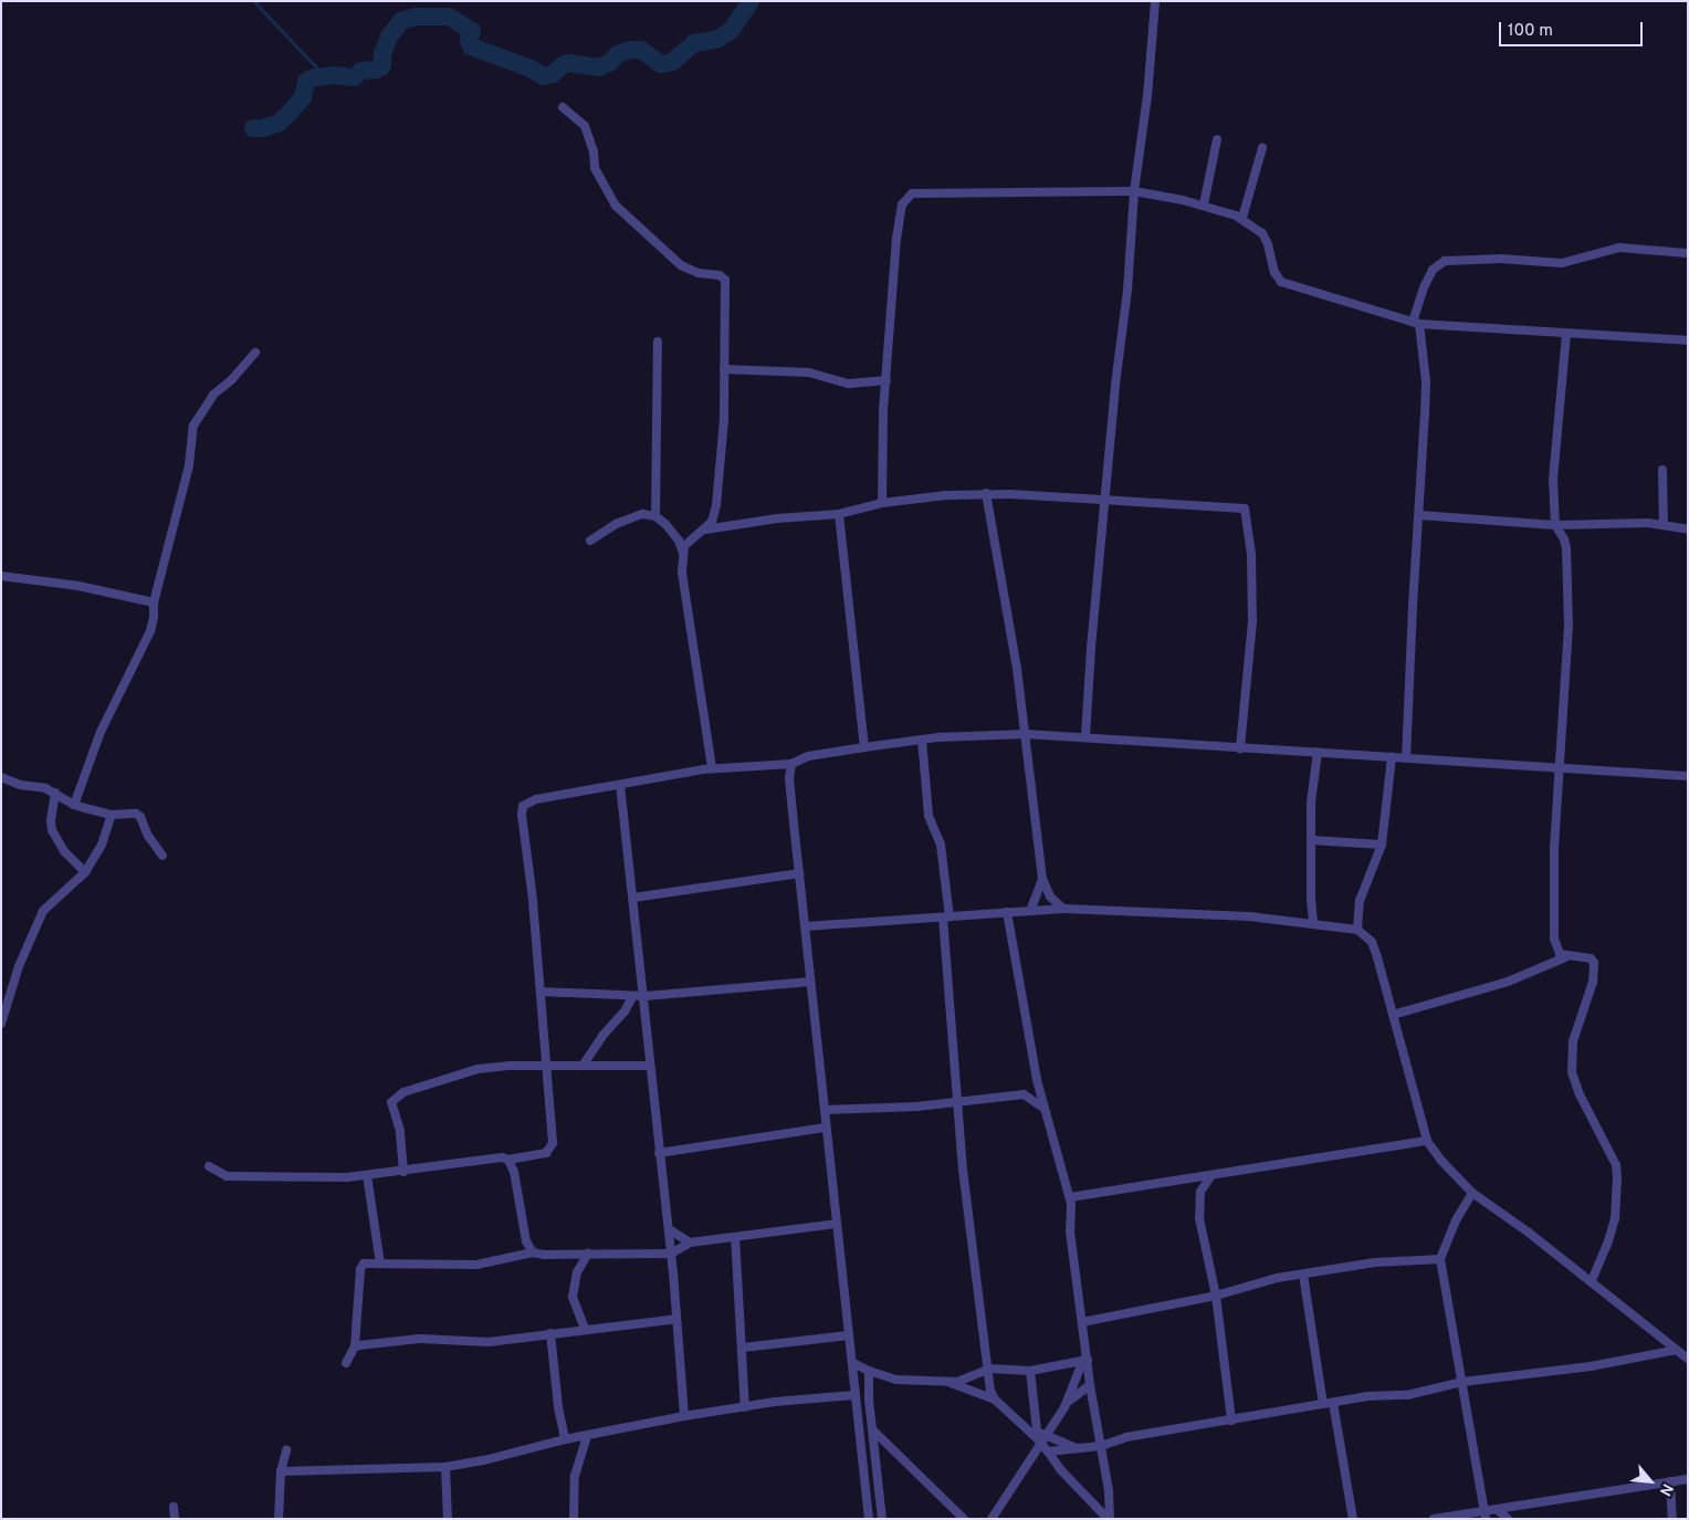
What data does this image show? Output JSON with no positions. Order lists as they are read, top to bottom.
{
  "scale_bar": "100 m",
  "north": "bottom right"
}
